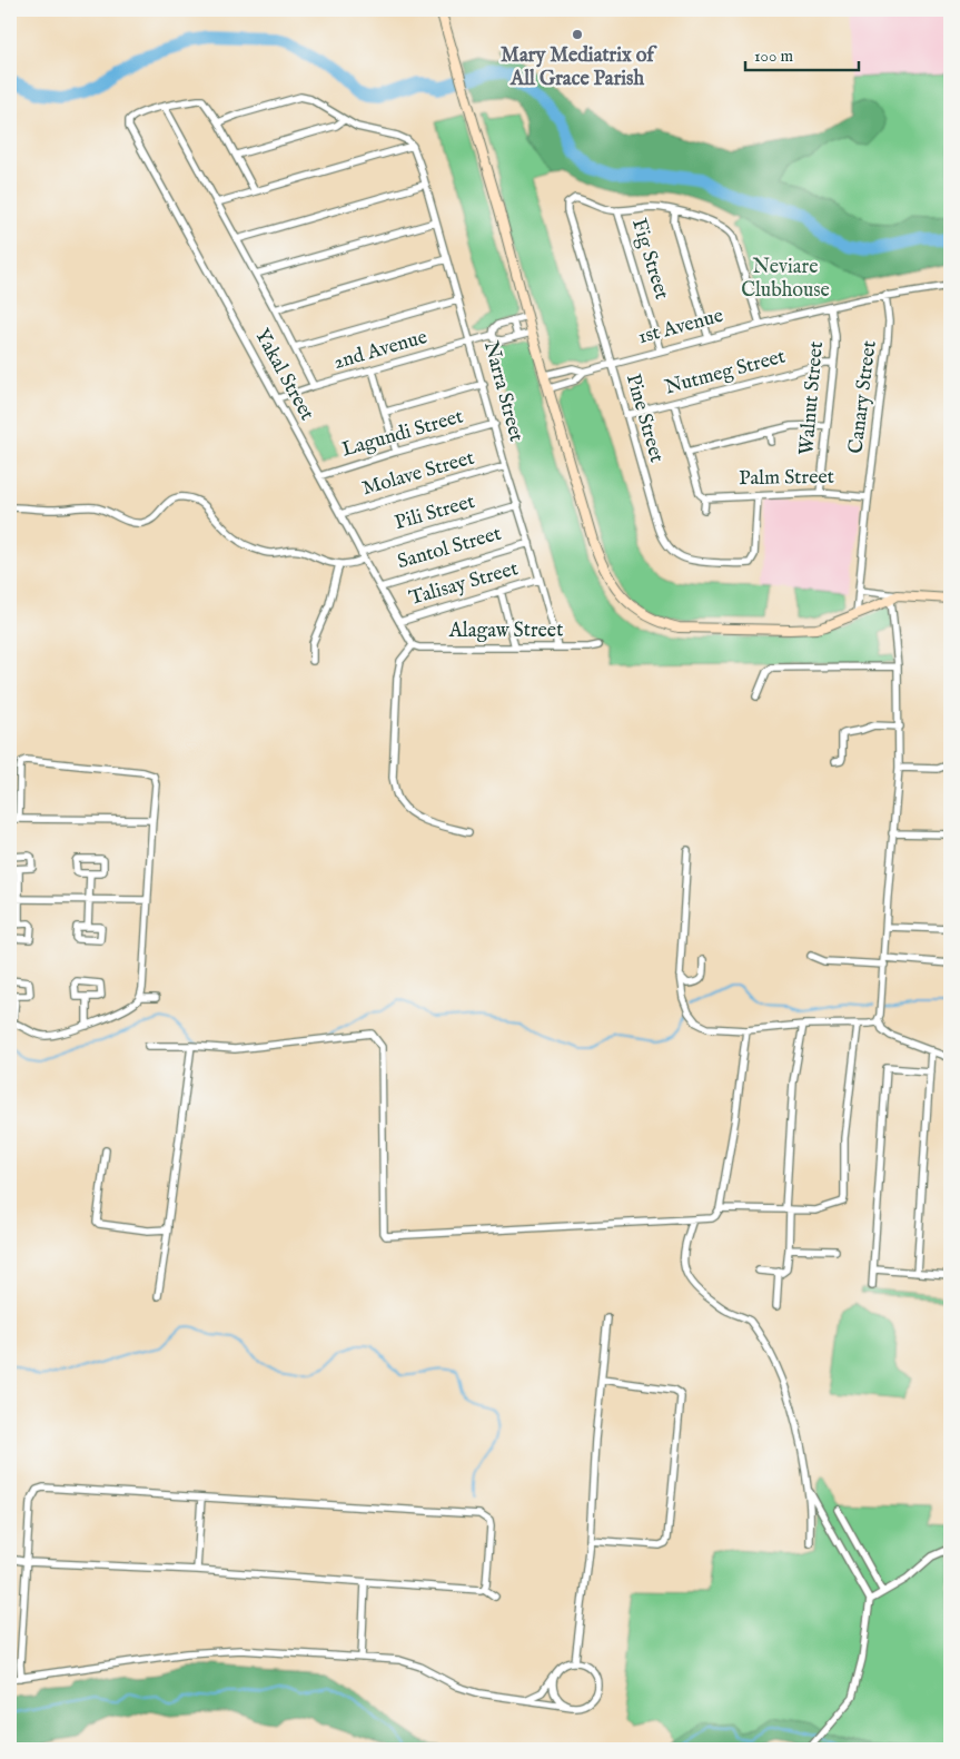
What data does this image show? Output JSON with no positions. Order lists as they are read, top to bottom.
{
  "streets": {
    "street": [
      "Fig Street",
      "1st Avenue",
      "2nd Avenue",
      "Nutmeg Street",
      "Yakal Street",
      "Narra Street",
      "Canary Street",
      "Walnut Street",
      "Pine Street",
      "Lagundi Street",
      "Molave Street",
      "Palm Street",
      "Pili Street",
      "Santol Street",
      "Talisay Street",
      "Alagaw Street"
    ]
  },
  "crossings": [
    ["Fig Street", "1st Avenue"],
    ["Fig Street", "Pine Street"],
    ["1st Avenue", "Canary Street"],
    ["1st Avenue", "Walnut Street"],
    ["1st Avenue", "Pine Street"],
    ["2nd Avenue", "Yakal Street"],
    ["2nd Avenue", "Narra Street"],
    ["Nutmeg Street", "Walnut Street"],
    ["Nutmeg Street", "Pine Street"],
    ["Yakal Street", "Lagundi Street"],
    ["Yakal Street", "Molave Street"],
    ["Yakal Street", "Pili Street"],
    ["Yakal Street", "Santol Street"],
    ["Yakal Street", "Talisay Street"],
    ["Yakal Street", "Alagaw Street"],
    ["Narra Street", "Lagundi Street"],
    ["Narra Street", "Molave Street"],
    ["Narra Street", "Pili Street"],
    ["Narra Street", "Santol Street"],
    ["Narra Street", "Talisay Street"],
    ["Narra Street", "Alagaw Street"],
    ["Canary Street", "Palm Street"],
    ["Walnut Street", "Palm Street"],
    ["Pine Street", "Palm Street"]
  ],
  "parks": ["Neviare Clubhouse"],
  "places": ["Mary Mediatrix of All Grace Parish"],
  "scale_bar": "100 m"
}
